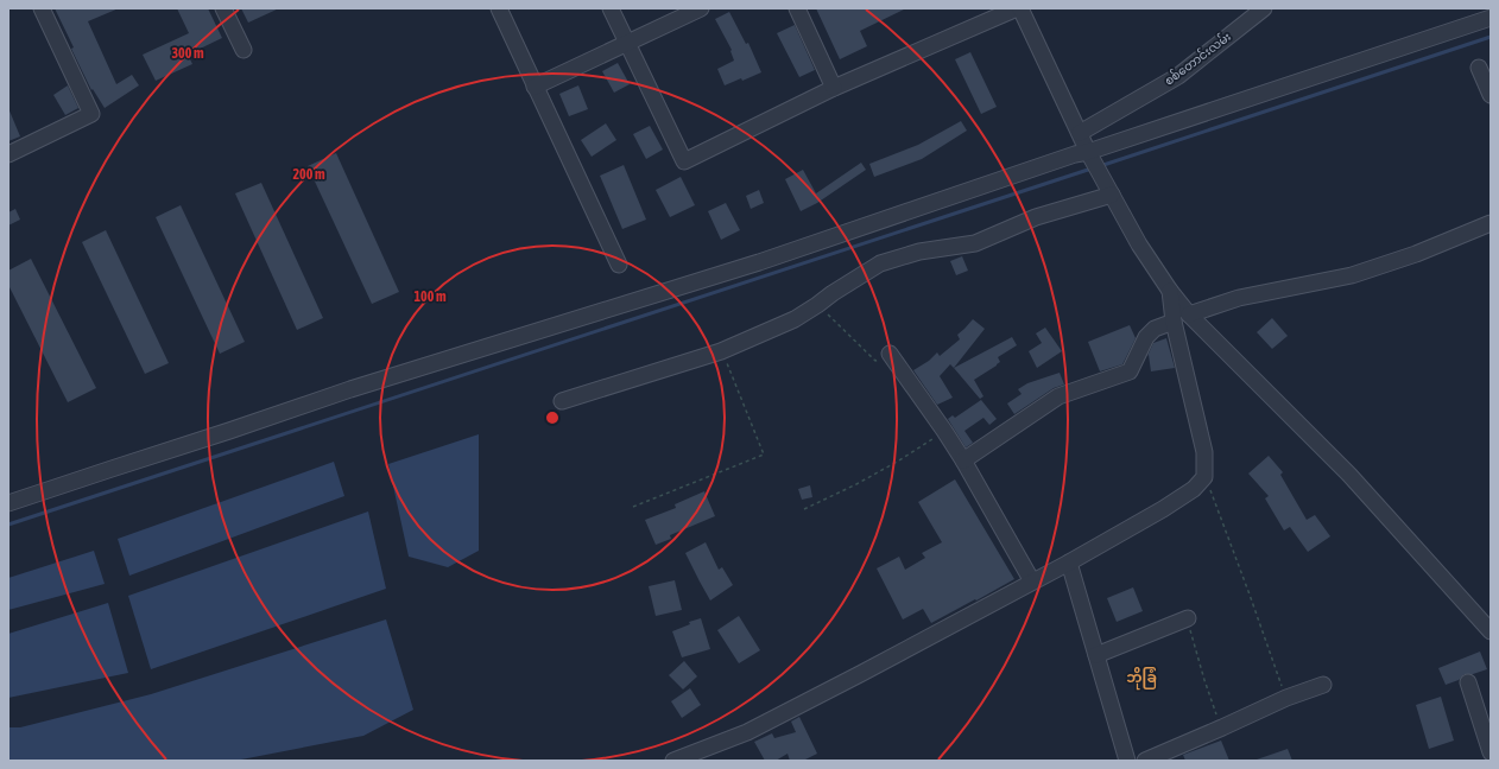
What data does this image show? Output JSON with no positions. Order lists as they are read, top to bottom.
{
  "streets": {
    "street": ["စစ်တောင်းလမ်း"]
  },
  "districts": ["ဘိုခြံ"],
  "rings": ["300 m", "200 m", "100 m"]
}
